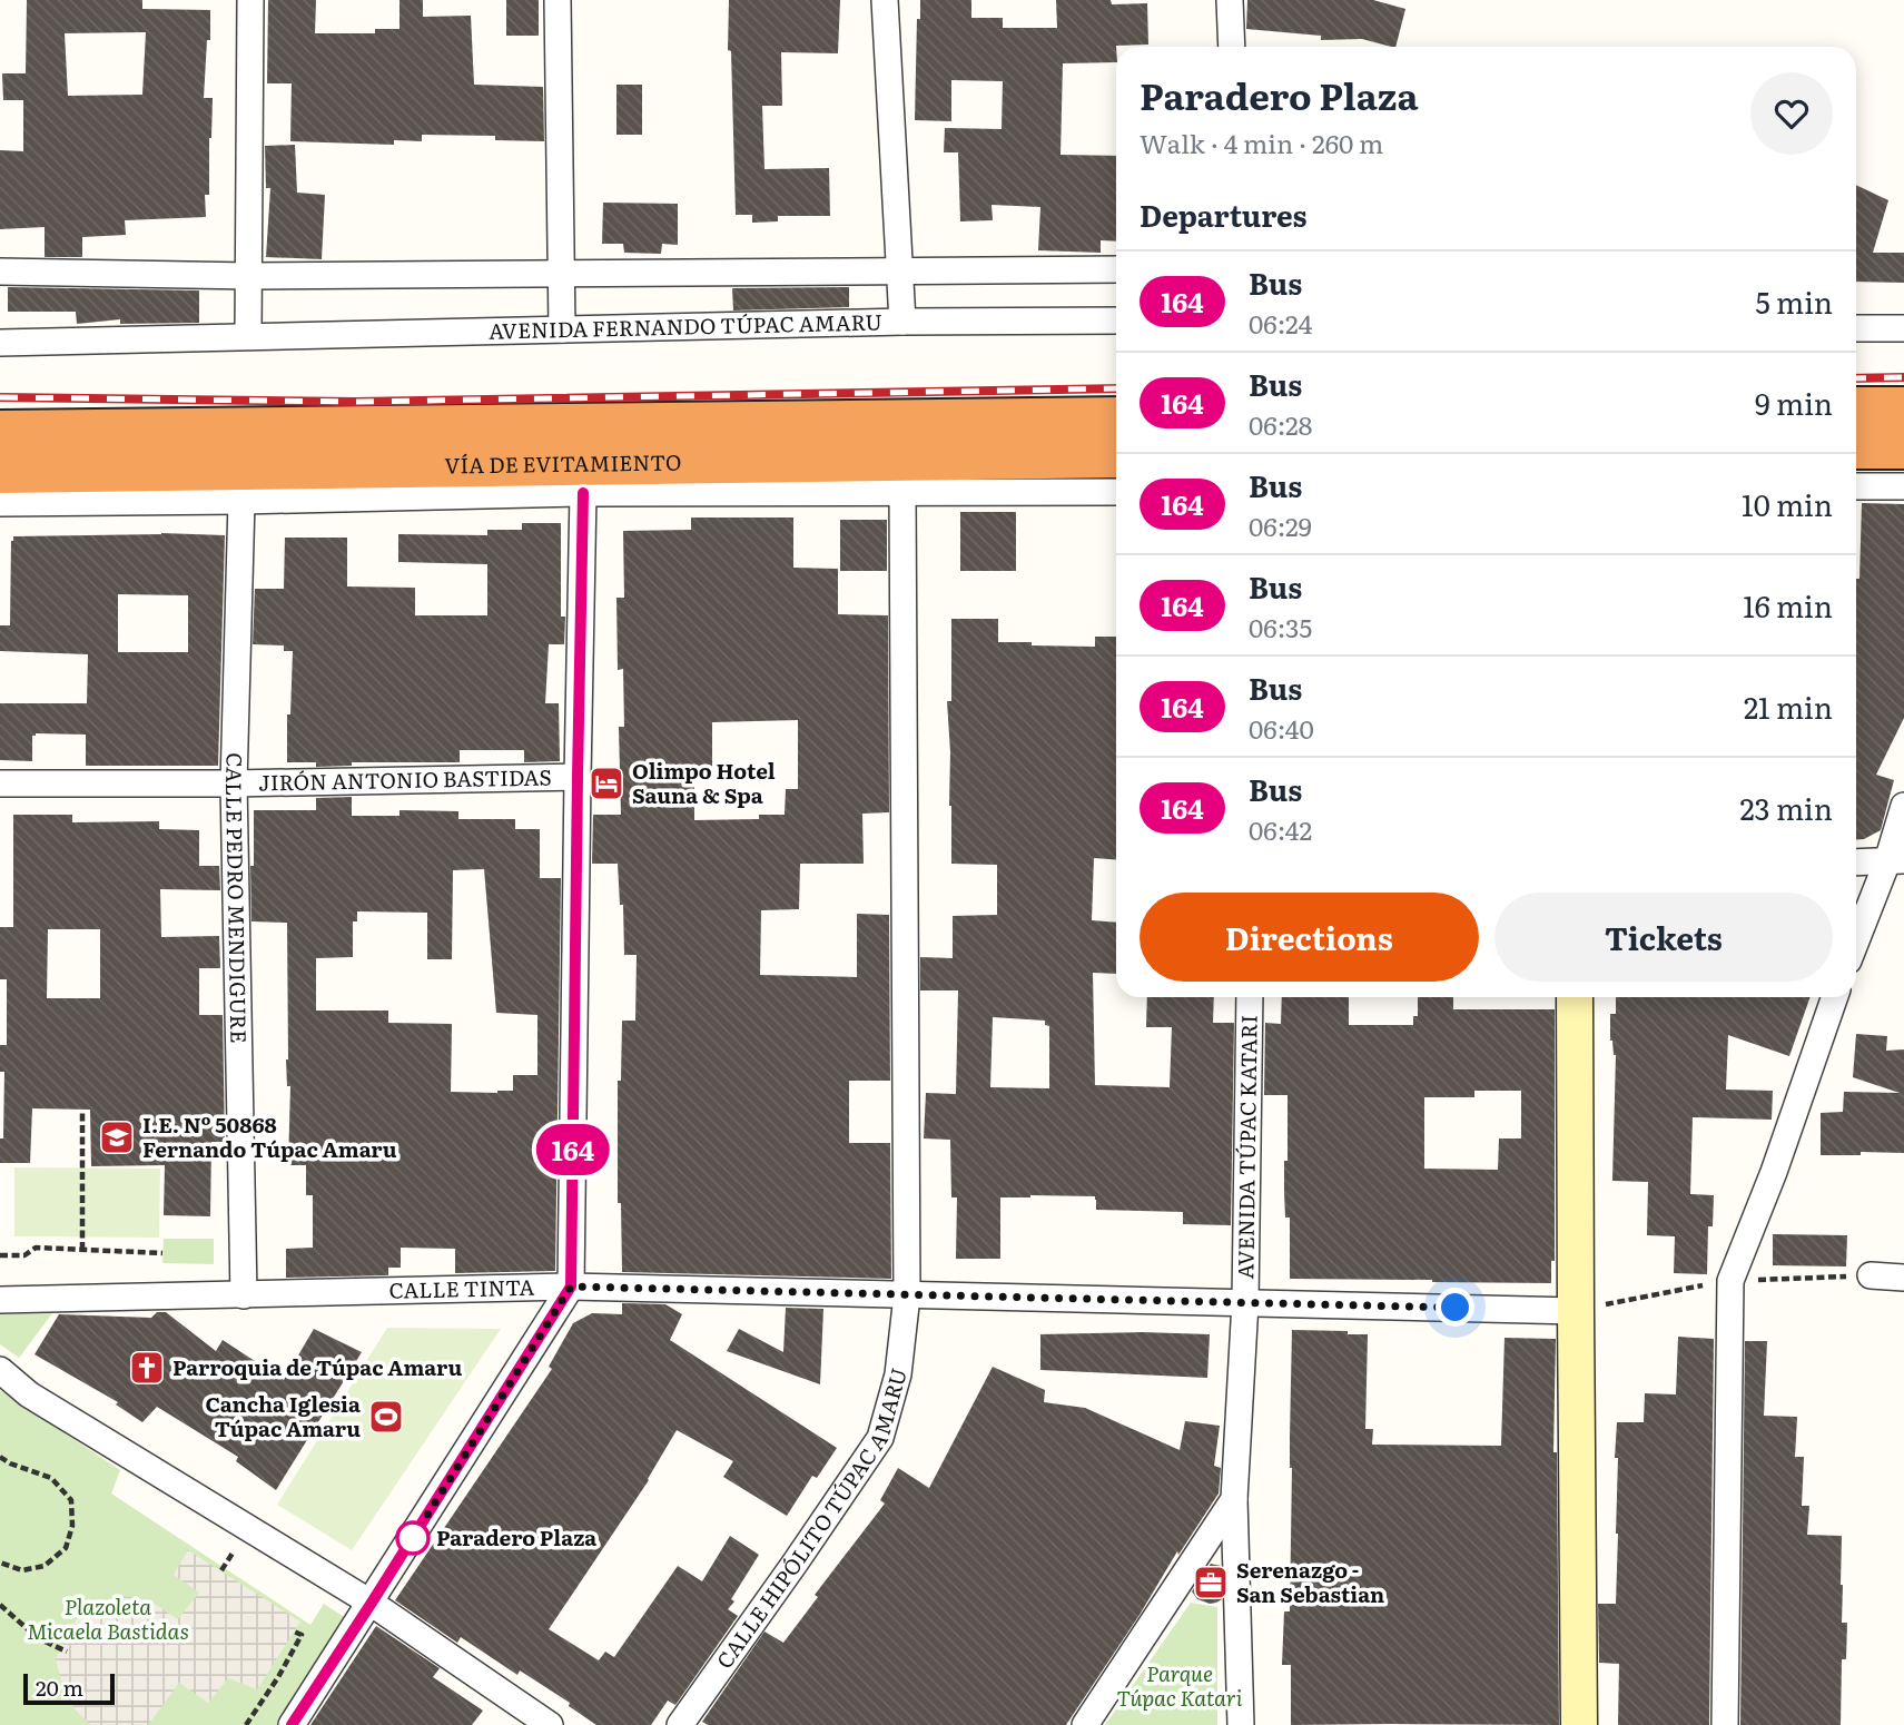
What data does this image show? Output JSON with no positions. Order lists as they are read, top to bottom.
{
  "streets": {
    "highway": ["VÍA DE EVITAMIENTO"],
    "street": [
      "AVENIDA FERNANDO TÚPAC AMARU",
      "JIRÓN ANTONIO BASTIDAS",
      "CALLE PEDRO MENDIGURE",
      "AVENIDA TÚPAC KATARI",
      "CALLE TINTA",
      "CALLE HIPÓLITO TÚPAC AMARU"
    ]
  },
  "crossings": [
    ["JIRÓN ANTONIO BASTIDAS", "CALLE PEDRO MENDIGURE"],
    ["CALLE PEDRO MENDIGURE", "CALLE TINTA"],
    ["AVENIDA TÚPAC KATARI", "CALLE TINTA"],
    ["CALLE TINTA", "CALLE HIPÓLITO TÚPAC AMARU"]
  ],
  "parks": ["Plazoleta Micaela Bastidas", "Parque Túpac Katari"],
  "places": {
    "hotel": ["Olimpo Hotel Sauna & Spa"],
    "school or university": ["I.E. Nº 50868 Fernando Túpac Amaru"],
    "church": ["Parroquia de Túpac Amaru"],
    "sports": ["Cancha Iglesia Túpac Amaru"],
    "other": ["Paradero Plaza"],
    "office": ["Serenazgo - San Sebastian"]
  },
  "lines": ["bus line 164"],
  "scale_bar": "20 m",
  "page": {
    "on_map": "164",
    "heading": [
      ["Paradero Plaza", "Walk · 4 min · 260 m"],
      "Departures"
    ],
    "list": [
      {
        "mark": "164",
        "name": "Bus",
        "note": "06:24",
        "value": "5 min"
      },
      {
        "mark": "164",
        "name": "Bus",
        "note": "06:28",
        "value": "9 min"
      },
      {
        "mark": "164",
        "name": "Bus",
        "note": "06:29",
        "value": "10 min"
      },
      {
        "mark": "164",
        "name": "Bus",
        "note": "06:35",
        "value": "16 min"
      },
      {
        "mark": "164",
        "name": "Bus",
        "note": "06:40",
        "value": "21 min"
      },
      {
        "mark": "164",
        "name": "Bus",
        "note": "06:42",
        "value": "23 min"
      }
    ],
    "buttons": ["Directions", "Tickets"],
    "scale": "20 m"
  }
}
